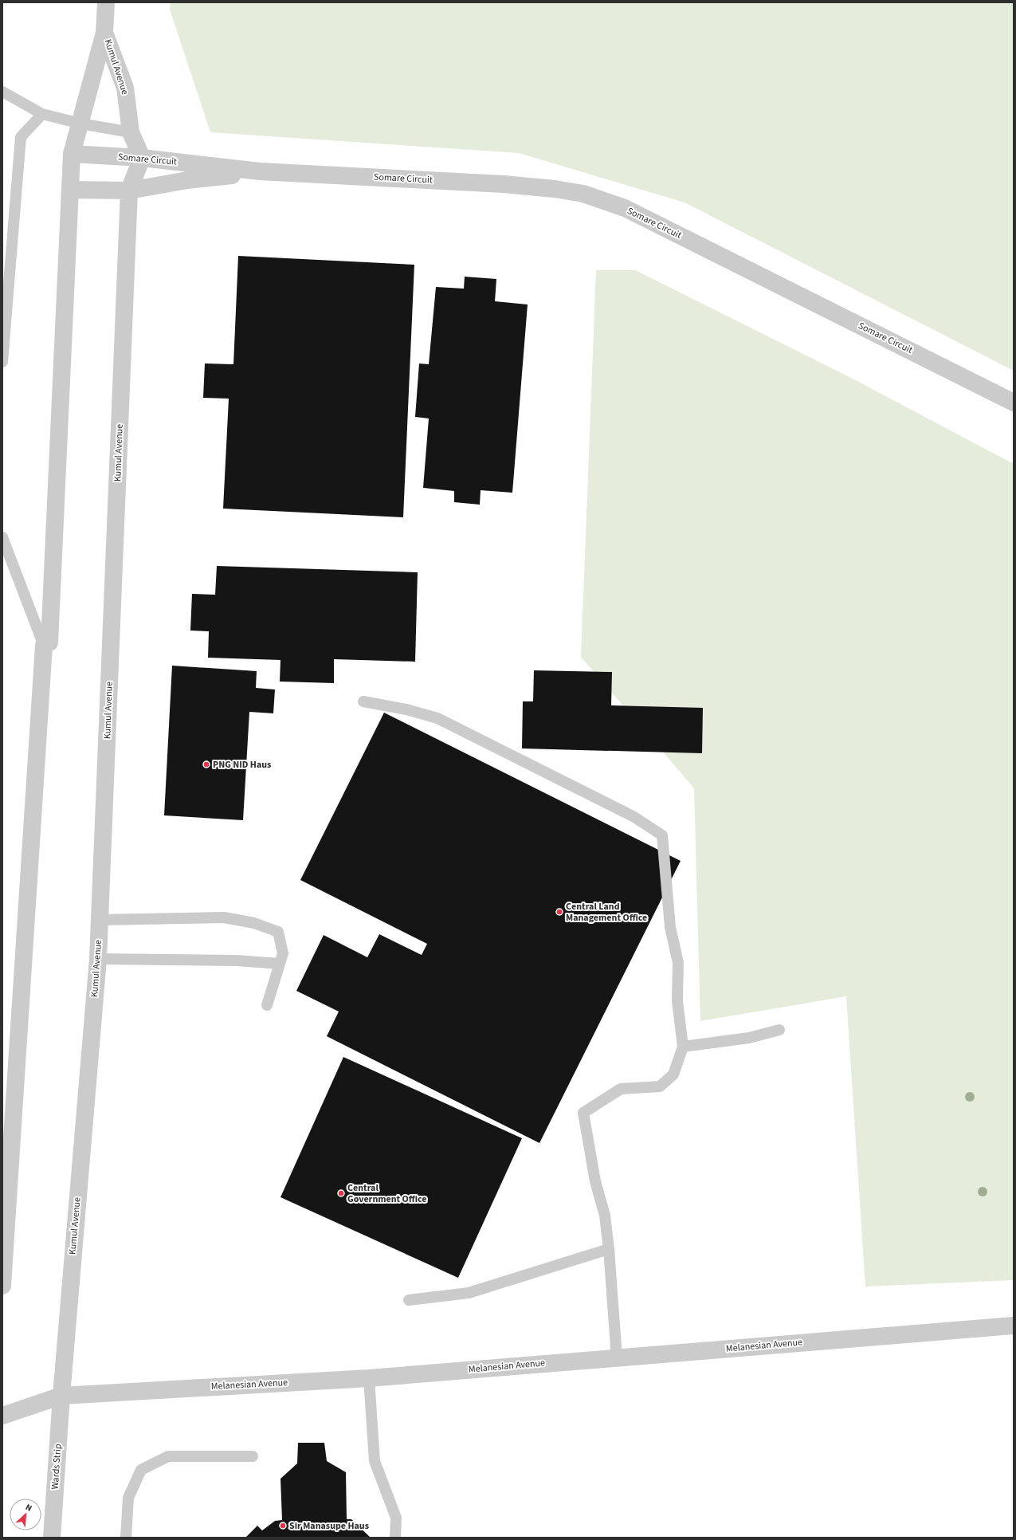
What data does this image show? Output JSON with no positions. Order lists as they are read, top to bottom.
{
  "streets": {
    "street": [
      "Kumul Avenue",
      "Somare Circuit",
      "Melanesian Avenue",
      "Wards Strip"
    ]
  },
  "crossings": [
    ["Kumul Avenue", "Somare Circuit"],
    ["Kumul Avenue", "Melanesian Avenue"],
    ["Kumul Avenue", "Wards Strip"],
    ["Melanesian Avenue", "Wards Strip"]
  ],
  "places": [
    "PNG NID Haus",
    "Central Land Management Office",
    "Central Government Office",
    "Sir Manasupe Haus"
  ],
  "north": "top right"
}
